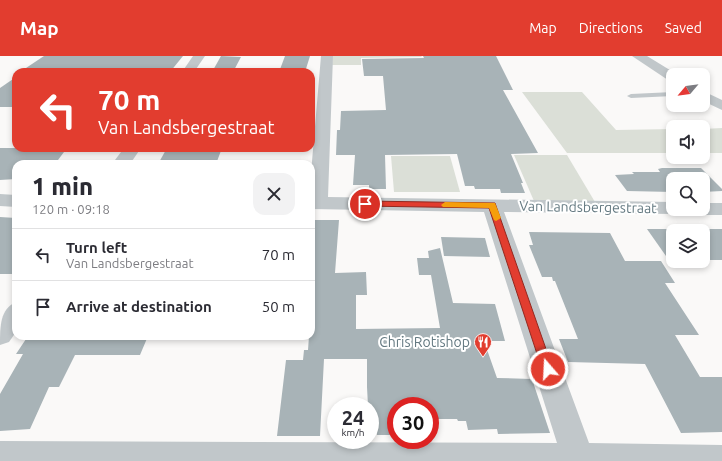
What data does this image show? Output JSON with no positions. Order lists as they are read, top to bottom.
{
  "streets": {
    "street": ["Van Landsbergestraat"]
  },
  "places": {
    "restaurant": ["Chris Rotishop"]
  },
  "north": "bottom left",
  "page": {
    "header": "Map",
    "nav": ["Map", "Directions", "Saved"],
    "turn": ["70 m", "Van Landsbergestraat"],
    "heading": ["1 min", "120 m · 09:18"],
    "list": [
      {
        "name": "Turn left",
        "note": "Van Landsbergestraat",
        "value": "70 m"
      },
      {
        "name": "Arrive at destination",
        "value": "50 m"
      }
    ],
    "speed": "24 km/h",
    "limit": "30"
  }
}
